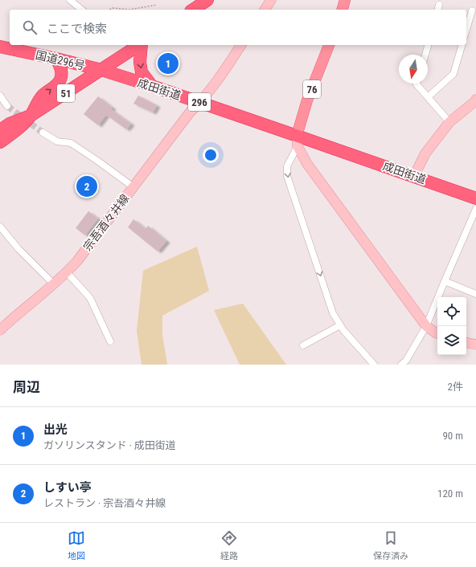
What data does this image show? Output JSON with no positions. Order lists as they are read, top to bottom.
{
  "streets": {
    "highway": [
      "国道296号",
      "成田街道",
      "51",
      "296"
    ],
    "main road": ["76"],
    "street": ["宗吾酒々井線"]
  },
  "crossings": [
    ["国道296号", "成田街道"],
    ["国道296号", "51"],
    ["成田街道", "76"],
    ["成田街道", "51"],
    ["成田街道", "宗吾酒々井線"]
  ],
  "north": "bottom",
  "page": {
    "search": "ここで検索",
    "pins": ["1", "2"],
    "heading": ["周辺", "2件"],
    "list": [
      {
        "mark": "1",
        "name": "出光",
        "note": "ガソリンスタンド · 成田街道",
        "value": "90 m"
      },
      {
        "mark": "2",
        "name": "しすい亭",
        "note": "レストラン · 宗吾酒々井線",
        "value": "120 m"
      }
    ],
    "nav": ["地図", "経路", "保存済み"]
  }
}
